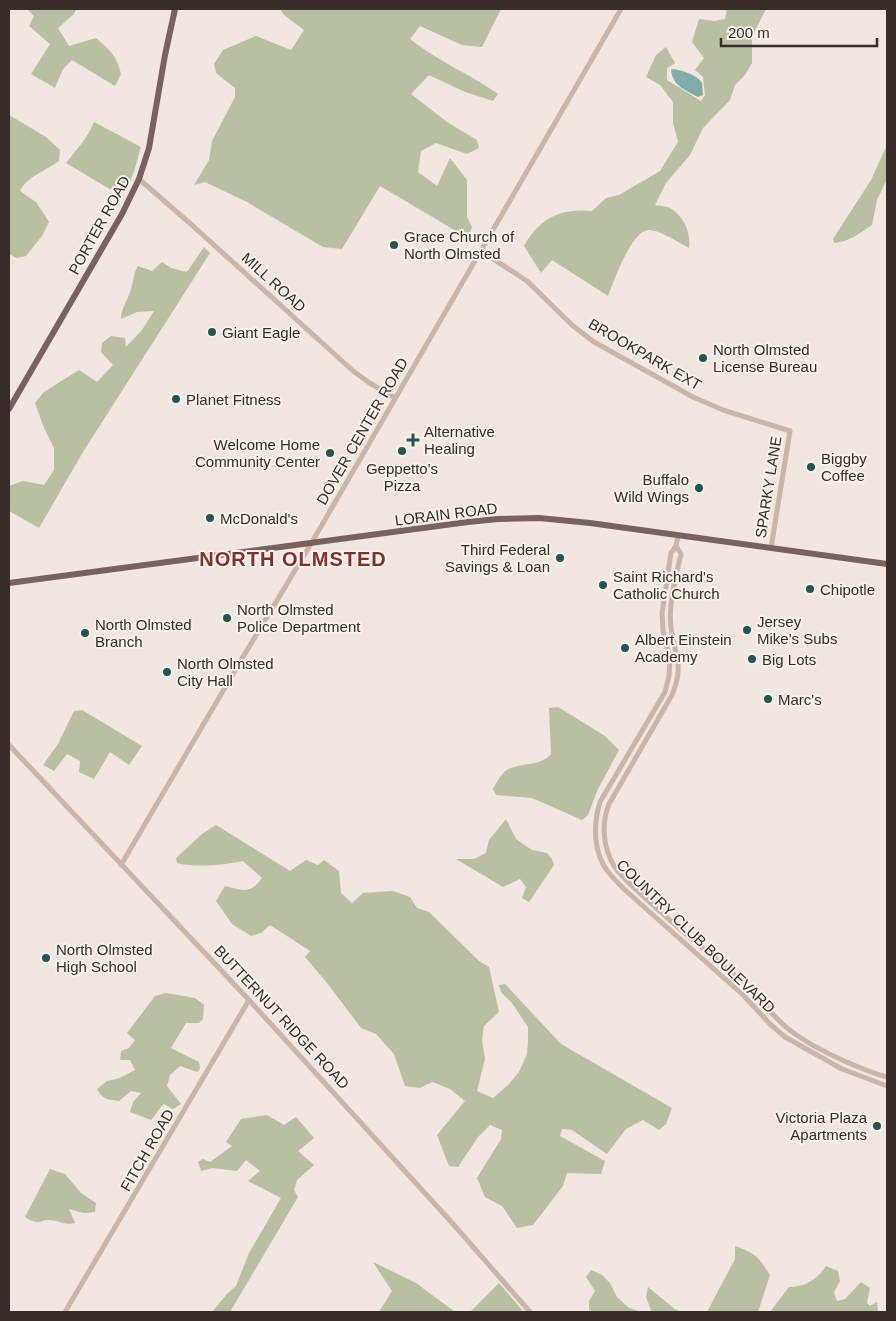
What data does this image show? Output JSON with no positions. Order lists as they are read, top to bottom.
{
  "streets": {
    "main road": ["PORTER ROAD", "LORAIN ROAD"],
    "street": [
      "MILL ROAD",
      "BROOKPARK EXT",
      "DOVER CENTER ROAD",
      "SPARKY LANE",
      "COUNTRY CLUB BOULEVARD",
      "BUTTERNUT RIDGE ROAD",
      "FITCH ROAD"
    ]
  },
  "crossings": [
    ["PORTER ROAD", "MILL ROAD"],
    ["MILL ROAD", "DOVER CENTER ROAD"],
    ["BROOKPARK EXT", "DOVER CENTER ROAD"],
    ["BROOKPARK EXT", "SPARKY LANE"],
    ["DOVER CENTER ROAD", "LORAIN ROAD"],
    ["DOVER CENTER ROAD", "BUTTERNUT RIDGE ROAD"],
    ["SPARKY LANE", "LORAIN ROAD"],
    ["LORAIN ROAD", "COUNTRY CLUB BOULEVARD"],
    ["BUTTERNUT RIDGE ROAD", "FITCH ROAD"]
  ],
  "districts": ["NORTH OLMSTED"],
  "places": {
    "other": [
      "Grace Church of North Olmsted",
      "Giant Eagle",
      "North Olmsted License Bureau",
      "Planet Fitness",
      "Geppetto's Pizza",
      "Welcome Home Community Center",
      "Biggby Coffee",
      "Buffalo Wild Wings",
      "McDonald's",
      "Third Federal Savings & Loan",
      "Saint Richard's Catholic Church",
      "Chipotle",
      "North Olmsted Police Department",
      "Jersey Mike's Subs",
      "North Olmsted Branch",
      "Albert Einstein Academy",
      "Big Lots",
      "North Olmsted City Hall",
      "Marc's",
      "North Olmsted High School",
      "Victoria Plaza Apartments"
    ],
    "health": ["Alternative Healing"]
  },
  "scale_bar": "200 m"
}
